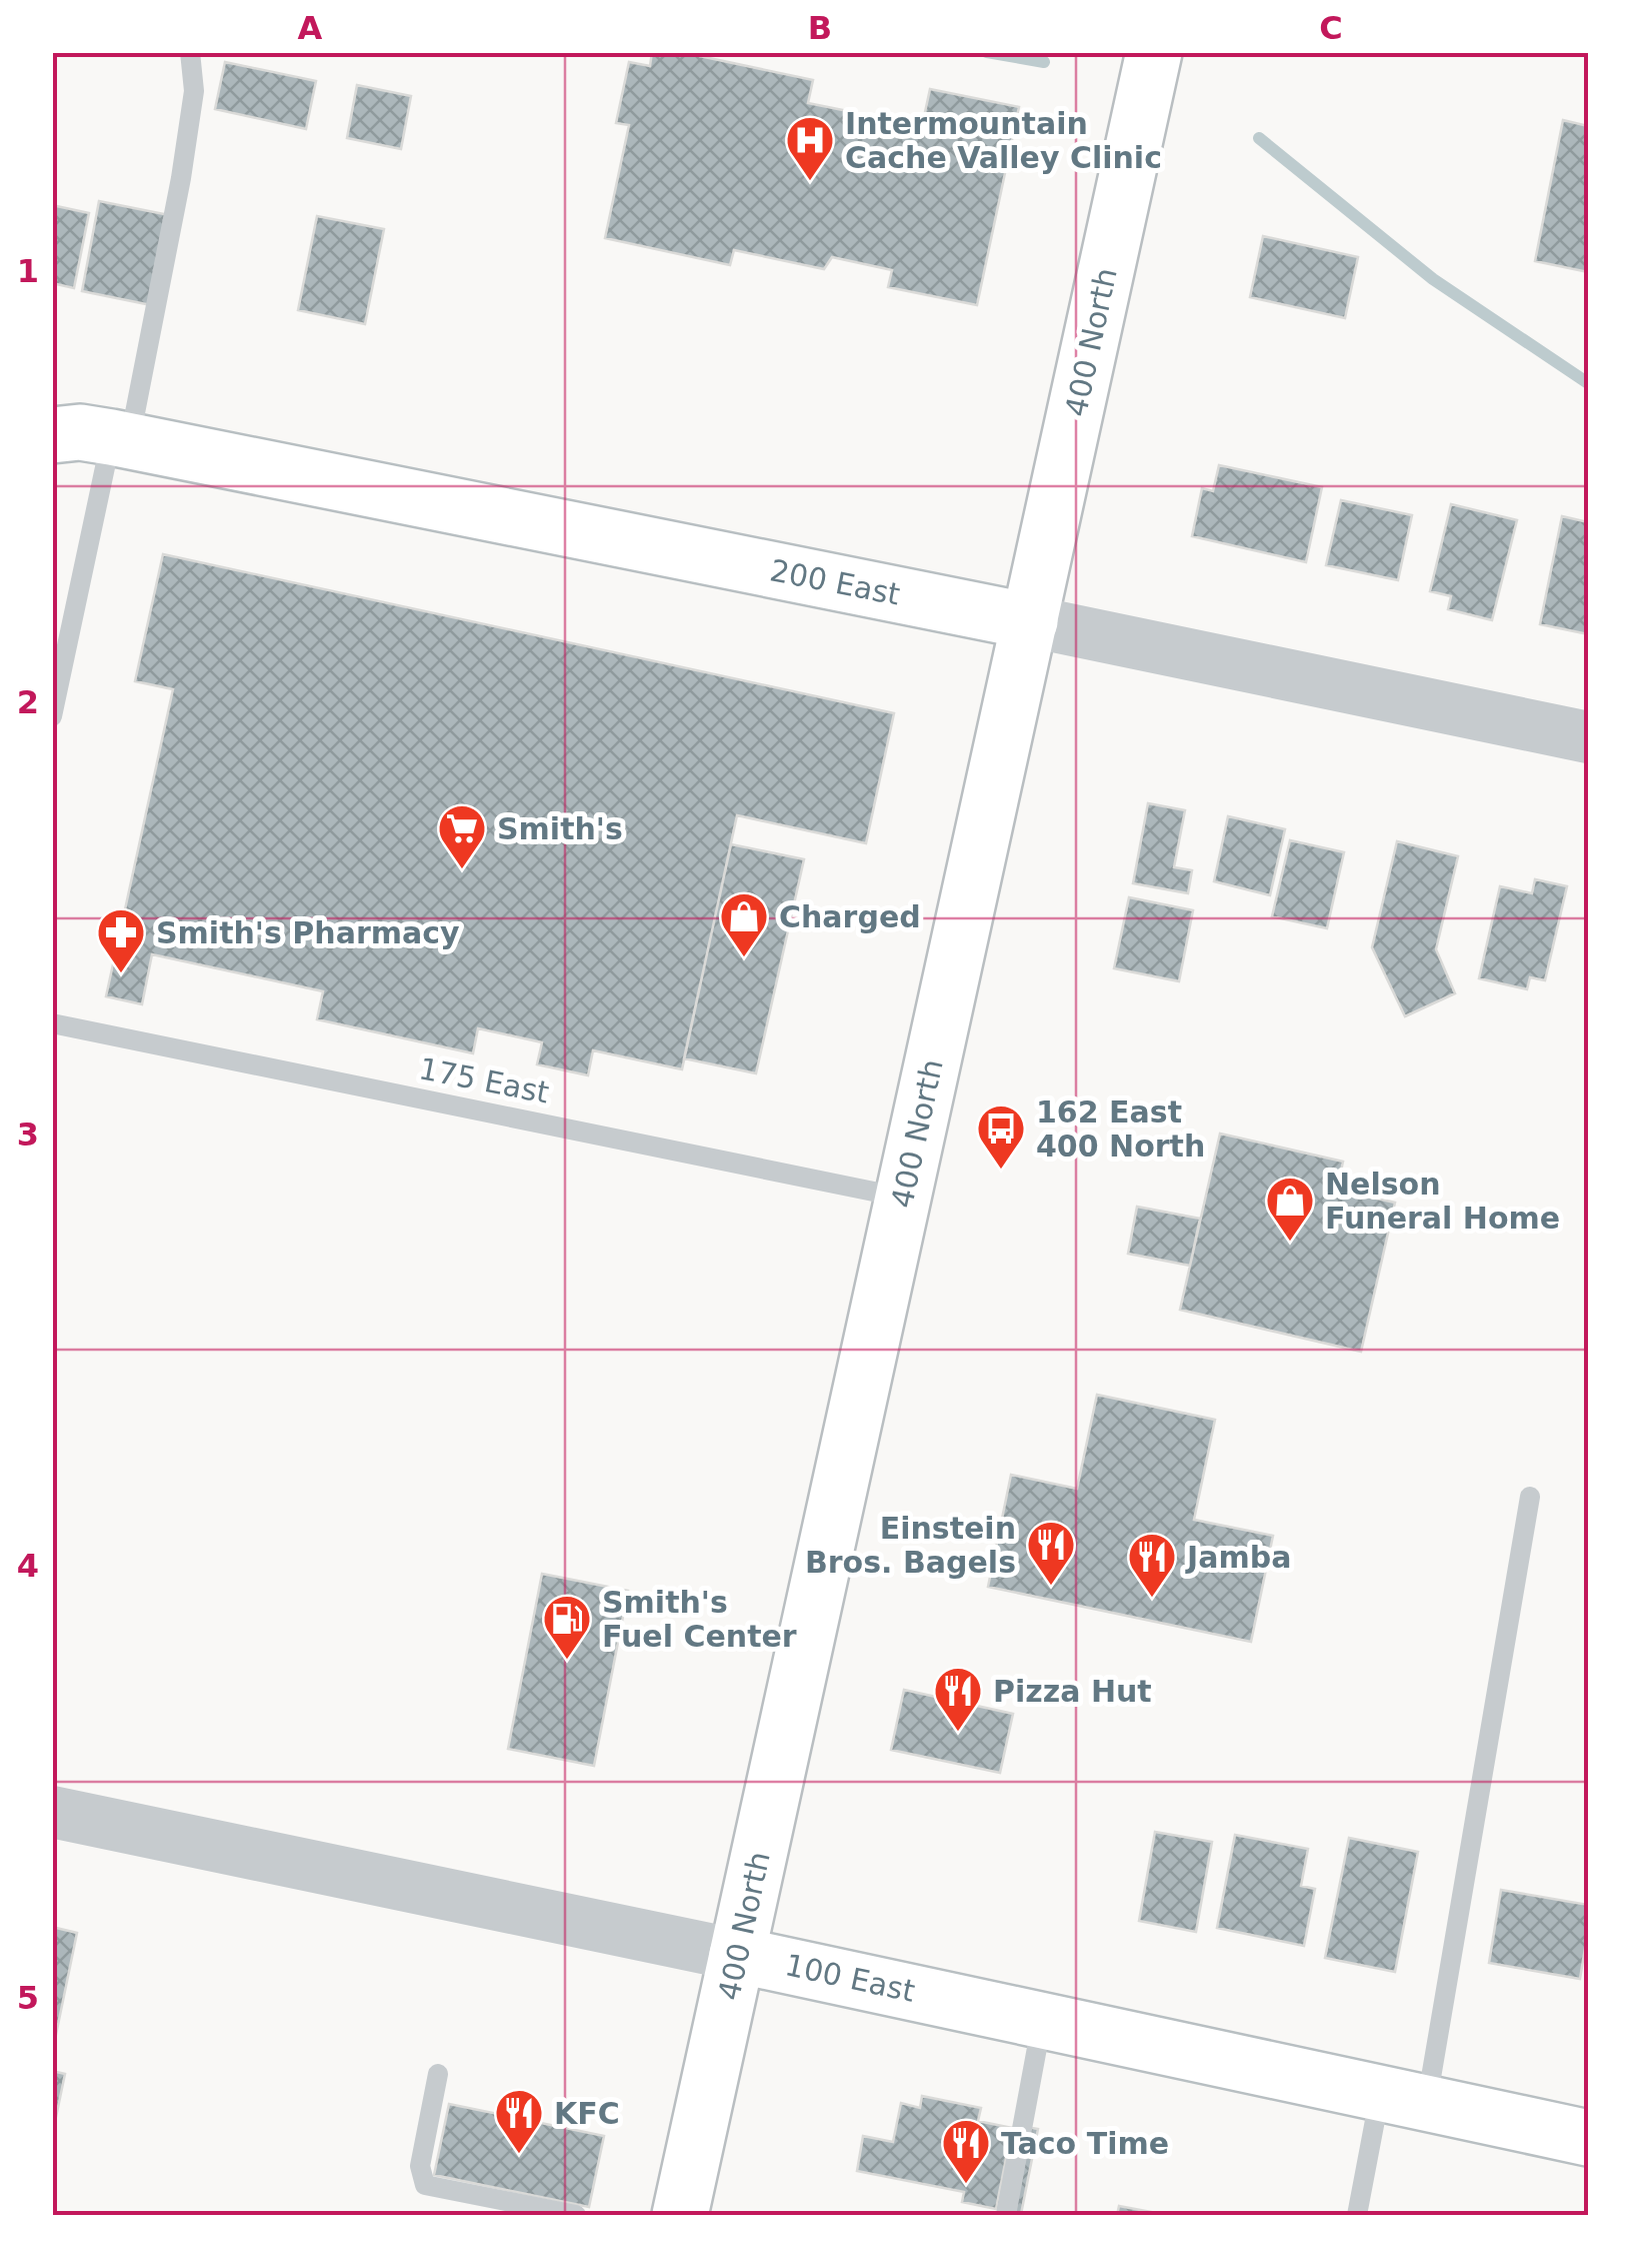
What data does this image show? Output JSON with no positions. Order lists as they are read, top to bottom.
{
  "streets": {
    "main road": ["400 North", "200 East", "100 East"],
    "lane": ["175 East"]
  },
  "crossings": [
    ["400 North", "200 East"],
    ["400 North", "175 East"],
    ["400 North", "100 East"]
  ],
  "places": {
    "hospital": ["Intermountain Cache Valley Clinic"],
    "supermarket": ["Smith's"],
    "shop": ["Charged", "Nelson Funeral Home"],
    "pharmacy": ["Smith's Pharmacy"],
    "bus stop": ["162 East 400 North"],
    "restaurant": [
      "Einstein Bros. Bagels",
      "Jamba",
      "Pizza Hut",
      "KFC",
      "Taco Time"
    ],
    "fuel station": ["Smith's Fuel Center"]
  },
  "grid": {
    "columns": ["A", "B", "C"],
    "rows": [
      "1",
      "2",
      "3",
      "4",
      "5"
    ]
  }
}
